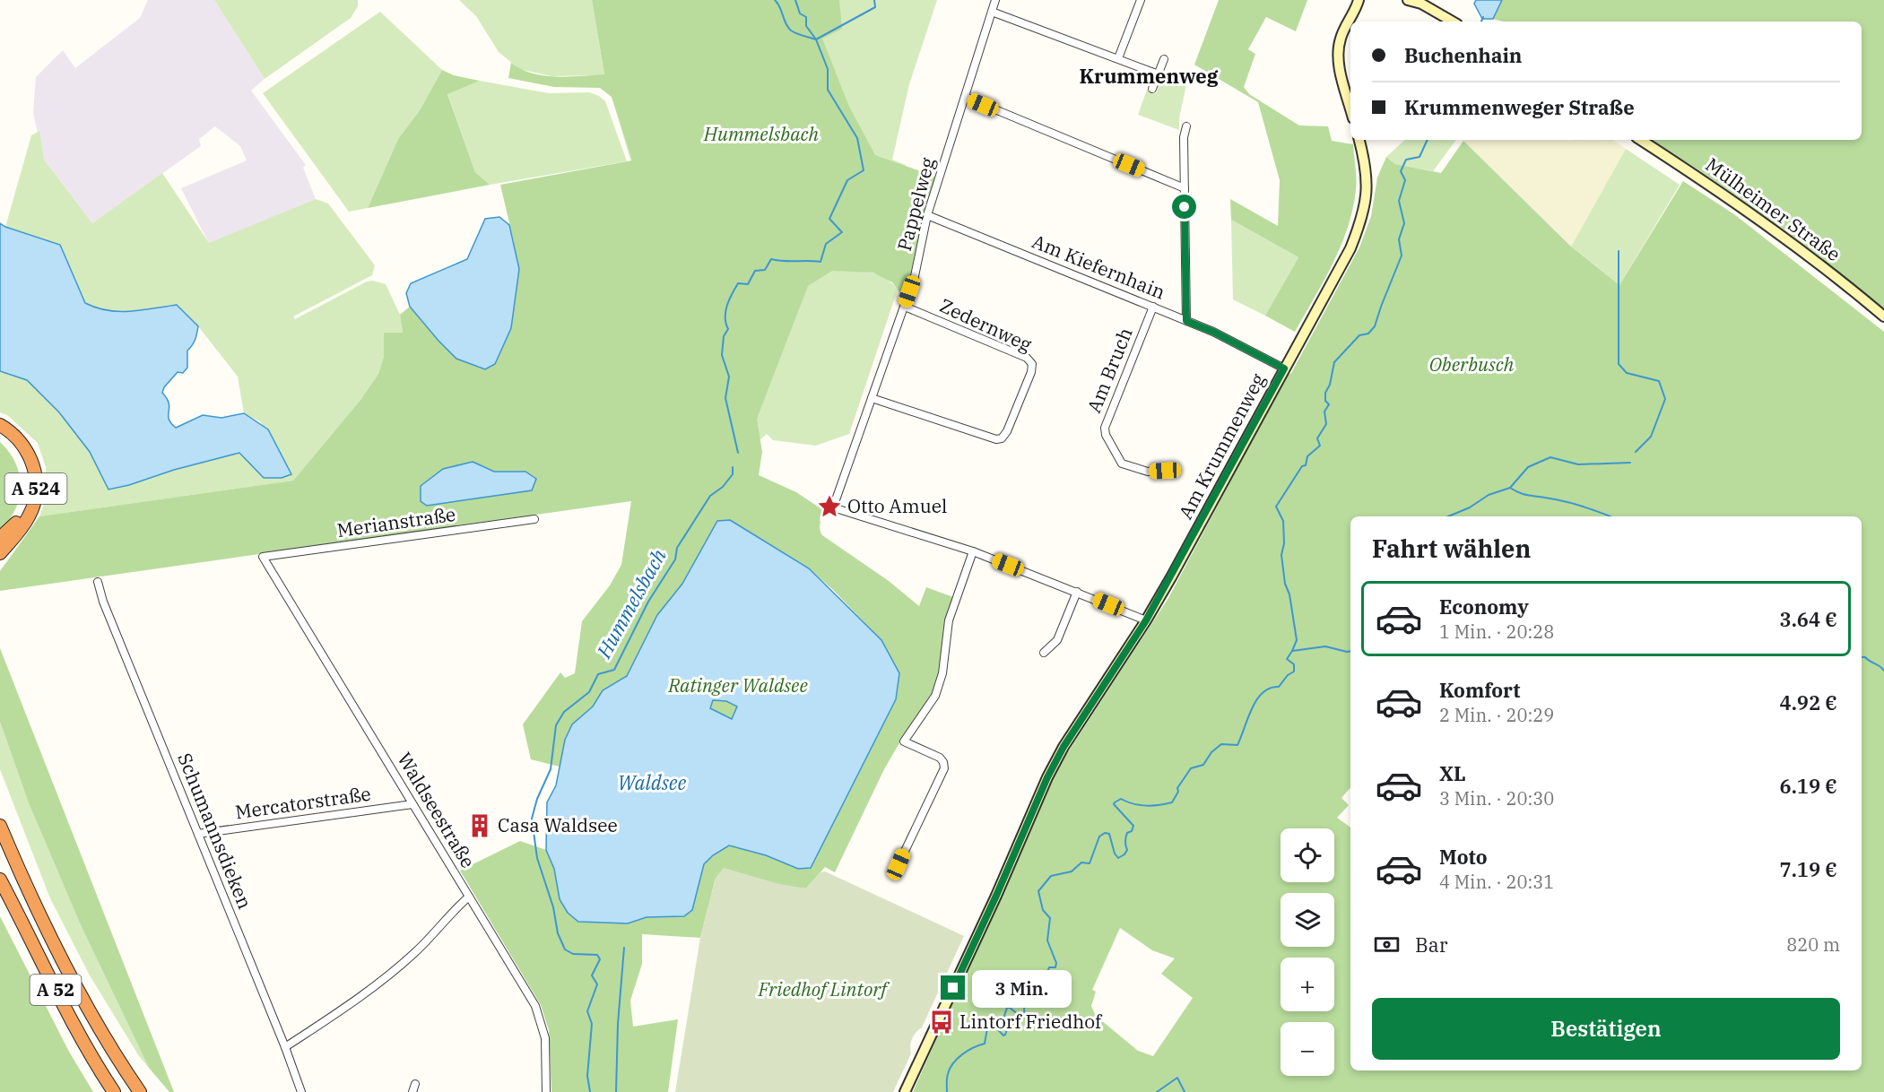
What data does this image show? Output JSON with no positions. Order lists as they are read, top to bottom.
{
  "streets": {
    "highway": ["A 524", "A 52"],
    "main road": ["Mülheimer Straße", "Am Krummenweg"],
    "street": [
      "Pappelweg",
      "Am Kiefernhain",
      "Zedernweg",
      "Am Bruch",
      "Merianstraße",
      "Mercatorstraße",
      "Waldseestraße",
      "Schumannsdieken"
    ]
  },
  "crossings": [
    ["Pappelweg", "Am Kiefernhain"],
    ["Pappelweg", "Zedernweg"],
    ["Am Kiefernhain", "Am Bruch"],
    ["Am Kiefernhain", "Am Krummenweg"],
    ["Merianstraße", "Waldseestraße"],
    ["Mercatorstraße", "Waldseestraße"],
    ["Mercatorstraße", "Schumannsdieken"]
  ],
  "districts": ["Krummenweg"],
  "water": ["Hummelsbach", "Waldsee"],
  "parks": [
    "Hummelsbach",
    "Oberbusch",
    "Ratinger Waldsee",
    "Friedhof Lintorf"
  ],
  "places": {
    "place": ["Otto Amuel"],
    "building": ["Casa Waldsee"],
    "bus stop": ["Lintorf Friedhof"]
  },
  "page": {
    "banner": ["Buchenhain", "Krummenweger Straße"],
    "heading": "Fahrt wählen",
    "list": [
      {
        "name": "Economy",
        "note": "1 Min. · 20:28",
        "value": "3.64 €"
      },
      {
        "name": "Komfort",
        "note": "2 Min. · 20:29",
        "value": "4.92 €"
      },
      {
        "name": "XL",
        "note": "3 Min. · 20:30",
        "value": "6.19 €"
      },
      {
        "name": "Moto",
        "note": "4 Min. · 20:31",
        "value": "7.19 €"
      }
    ],
    "map_buttons": ["+", "−"],
    "pay": ["Bar", "820 m"],
    "bubble": "3 Min.",
    "buttons": "Bestätigen"
  }
}
